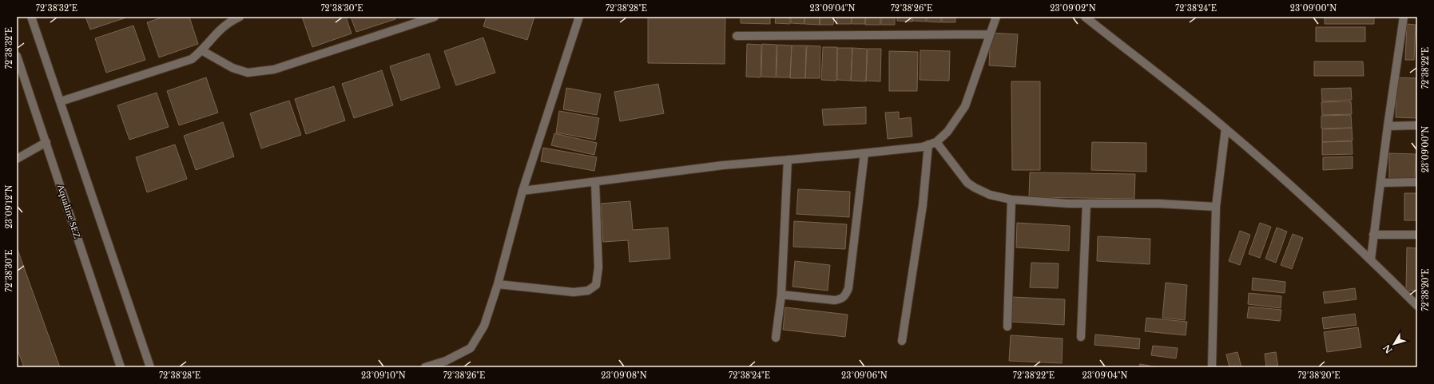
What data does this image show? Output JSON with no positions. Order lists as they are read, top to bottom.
{
  "streets": {
    "street": ["Aqualine SEZ"]
  },
  "north": "bottom left",
  "coordinates": [
    "72°38'32\"E",
    "72°38'30\"E",
    "72°38'28\"E",
    "23°09'04\"N",
    "72°38'26\"E",
    "23°09'02\"N",
    "72°38'24\"E",
    "23°09'00\"N",
    "72°38'22\"E",
    "23°09'12\"N",
    "72°38'20\"E",
    "23°09'10\"N",
    "23°09'08\"N",
    "23°09'06\"N"
  ]
}
